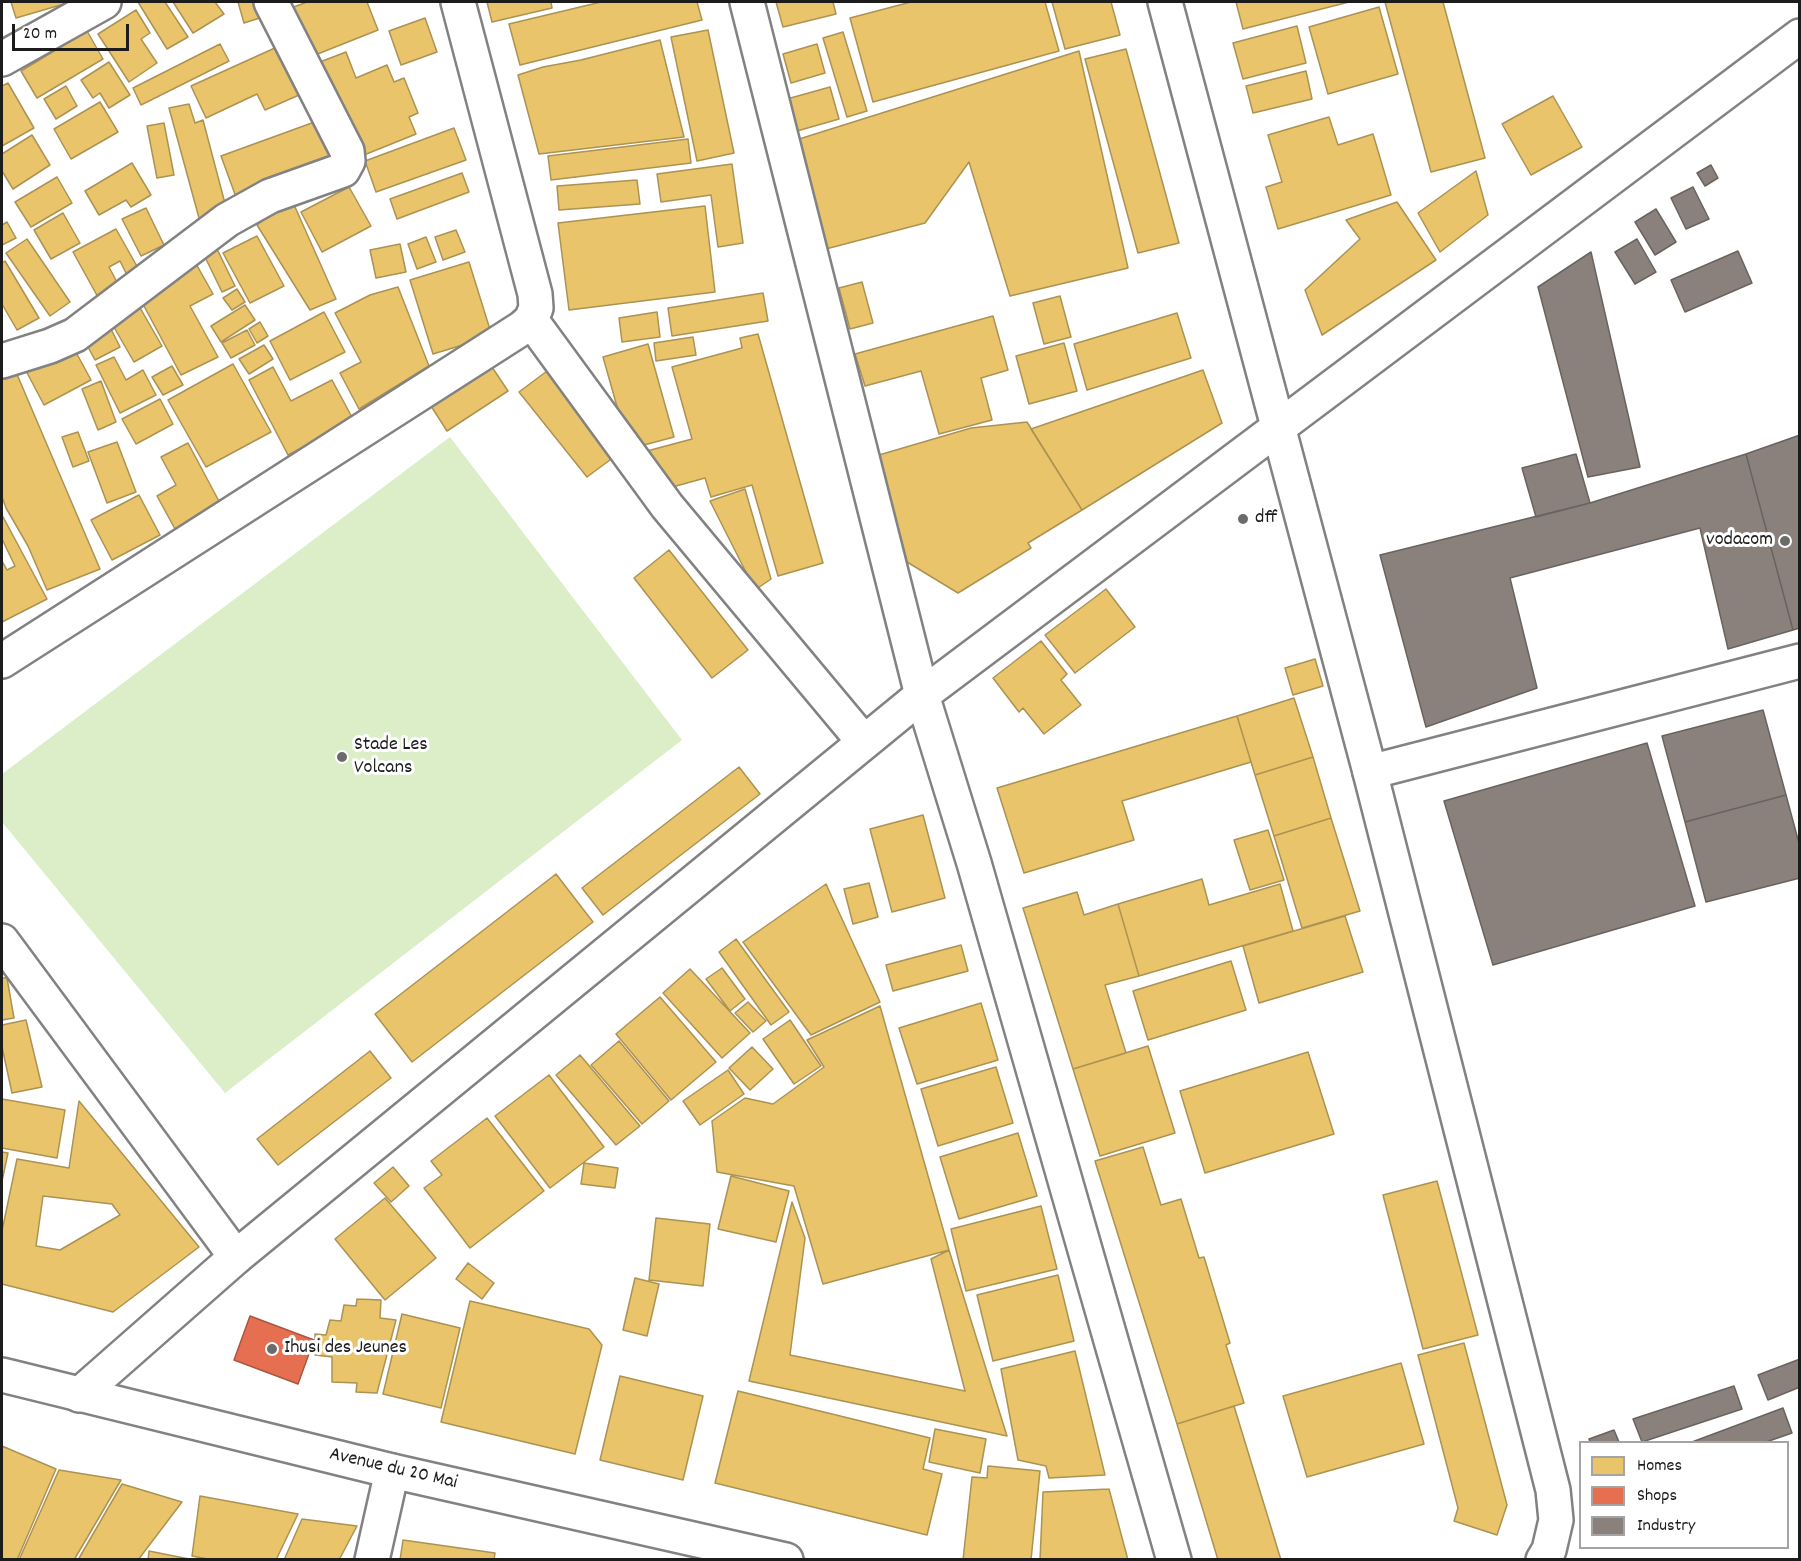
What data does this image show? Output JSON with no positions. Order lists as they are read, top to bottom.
{
  "streets": {
    "main road": ["Avenue du 20 Mai"]
  },
  "places": [
    "dff",
    "vodacom",
    "Stade Les Volcans",
    "Ihusi des Jeunes"
  ],
  "legend": ["Homes", "Shops", "Industry"],
  "scale_bar": "20 m"
}
